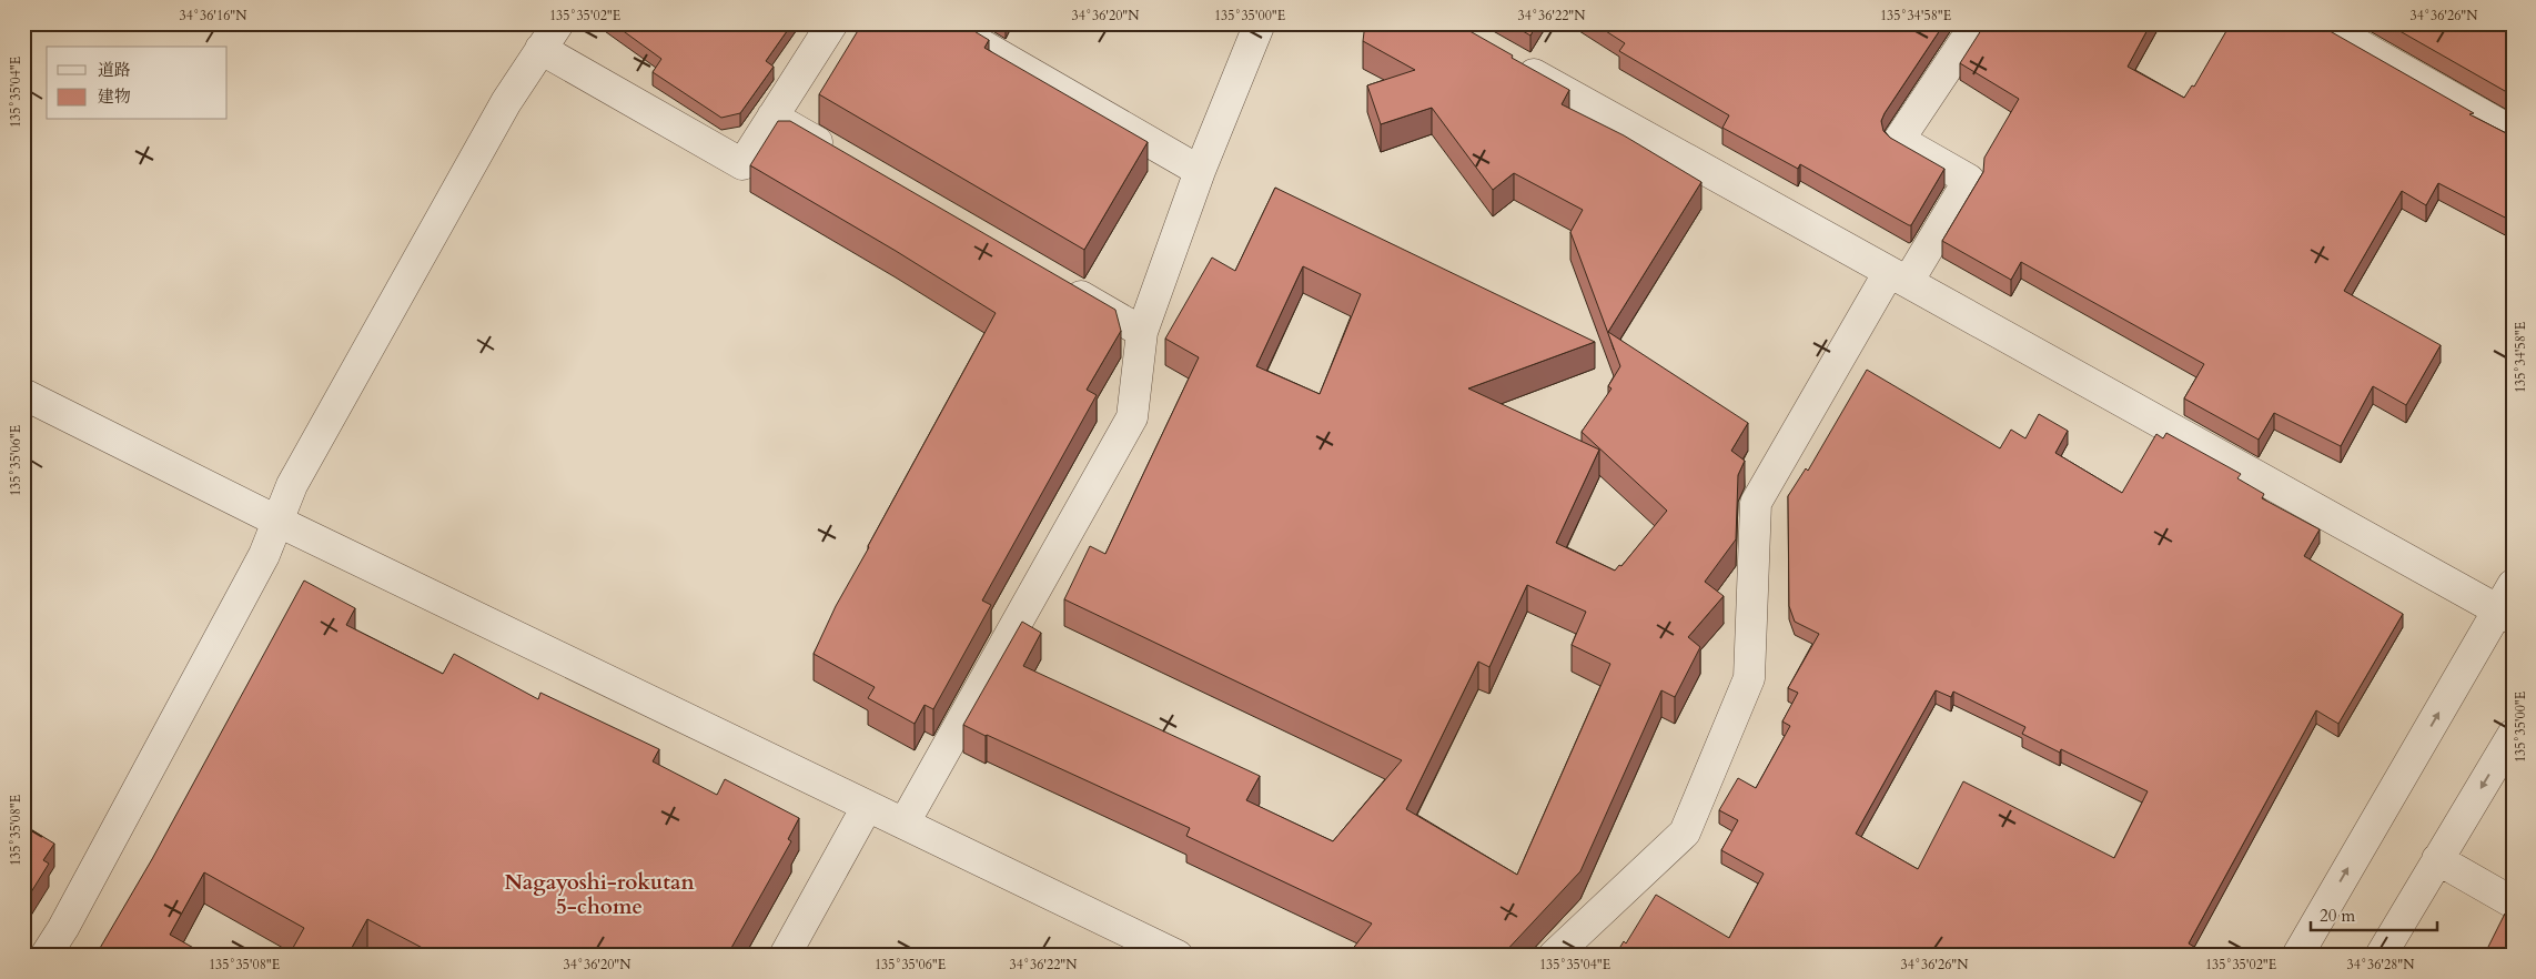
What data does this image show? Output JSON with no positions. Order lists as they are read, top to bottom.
{
  "districts": ["Nagayoshi-rokutan 5-chome"],
  "legend": ["道路", "建物"],
  "scale_bar": "20 m",
  "coordinates": [
    "34°36'16\"N",
    "135°35'02\"E",
    "34°36'20\"N",
    "135°35'00\"E",
    "34°36'22\"N",
    "135°34'58\"E",
    "34°36'26\"N",
    "135°35'04\"E",
    "135°35'06\"E",
    "135°35'08\"E",
    "34°36'28\"N"
  ]
}
